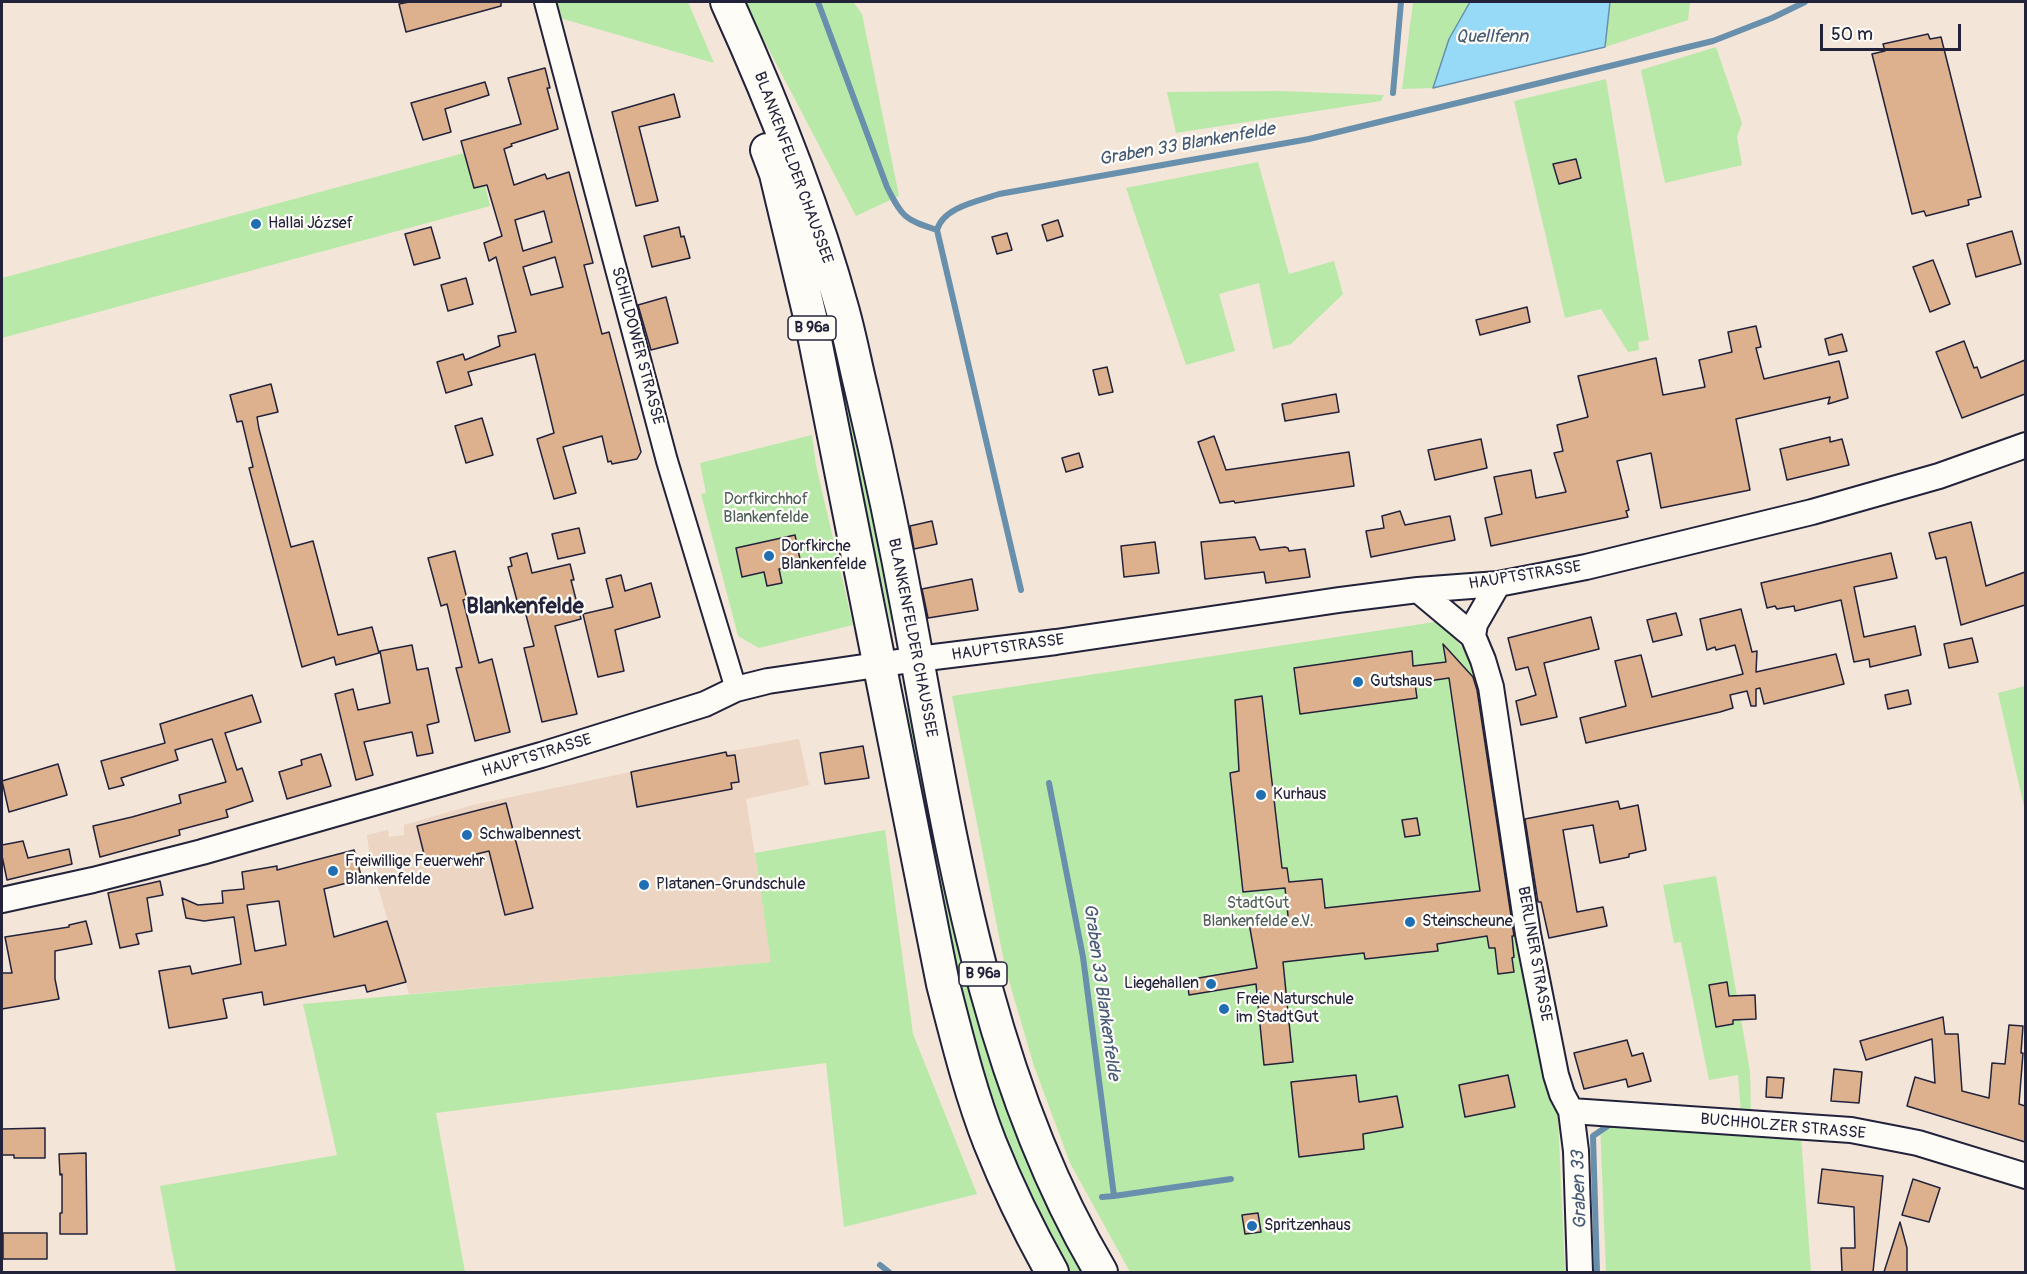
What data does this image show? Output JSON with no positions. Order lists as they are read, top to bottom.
{
  "streets": {
    "main road": ["BLANKENFELDER CHAUSSEE", "B 96a"],
    "street": [
      "SCHILDOWER STRASSE",
      "HAUPTSTRASSE",
      "BERLINER STRASSE",
      "BUCHHOLZER STRASSE"
    ]
  },
  "crossings": [
    ["BLANKENFELDER CHAUSSEE", "HAUPTSTRASSE"],
    ["SCHILDOWER STRASSE", "HAUPTSTRASSE"],
    ["HAUPTSTRASSE", "BERLINER STRASSE"],
    ["BERLINER STRASSE", "BUCHHOLZER STRASSE"]
  ],
  "districts": ["Blankenfelde"],
  "water": ["Quellfenn", "Graben 33 Blankenfelde", "Graben 33"],
  "parks": ["Dorfkirchhof Blankenfelde", "StadtGut Blankenfelde e.V."],
  "places": [
    "Hallai József",
    "Dorfkirche Blankenfelde",
    "Gutshaus",
    "Kurhaus",
    "Schwalbennest",
    "Freiwillige Feuerwehr Blankenfelde",
    "Platanen-Grundschule",
    "Steinscheune",
    "Liegehallen",
    "Freie Naturschule im StadtGut",
    "Spritzenhaus"
  ],
  "scale_bar": "50 m"
}
